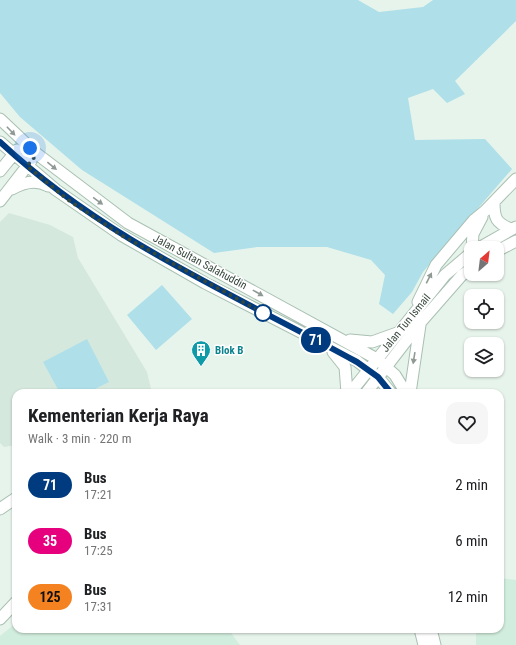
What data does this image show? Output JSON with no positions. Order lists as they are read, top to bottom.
{
  "streets": {
    "street": ["Jalan Sultan Salahuddin", "Jalan Tun Ismail"]
  },
  "crossings": [
    ["Jalan Sultan Salahuddin", "Jalan Tun Ismail"]
  ],
  "places": {
    "building": ["Blok B"]
  },
  "lines": ["bus line 71"],
  "north": "top right",
  "page": {
    "on_map": "71",
    "heading": ["Kementerian Kerja Raya", "Walk · 3 min · 220 m"],
    "list": [
      {
        "mark": "71",
        "name": "Bus",
        "note": "17:21",
        "value": "2 min"
      },
      {
        "mark": "35",
        "name": "Bus",
        "note": "17:25",
        "value": "6 min"
      },
      {
        "mark": "125",
        "name": "Bus",
        "note": "17:31",
        "value": "12 min"
      }
    ]
  }
}
